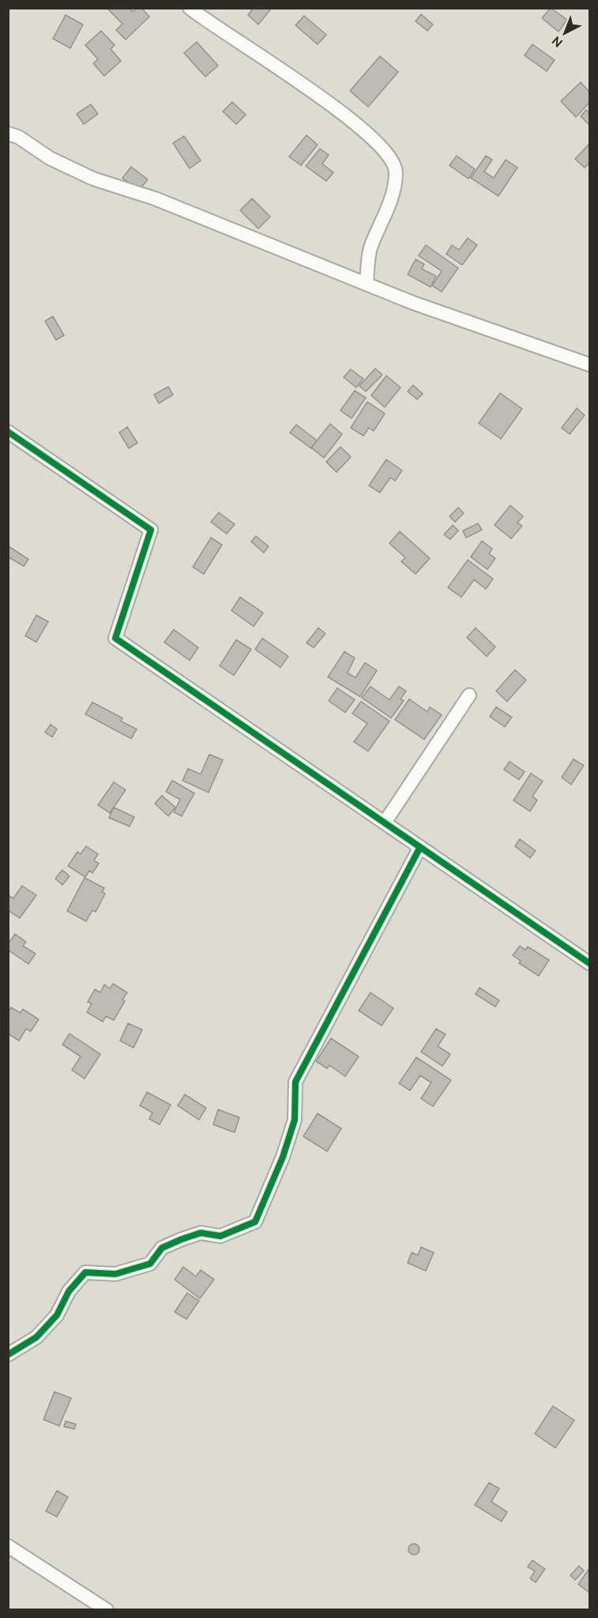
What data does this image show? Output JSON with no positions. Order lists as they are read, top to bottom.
{
  "north": "bottom left"
}
